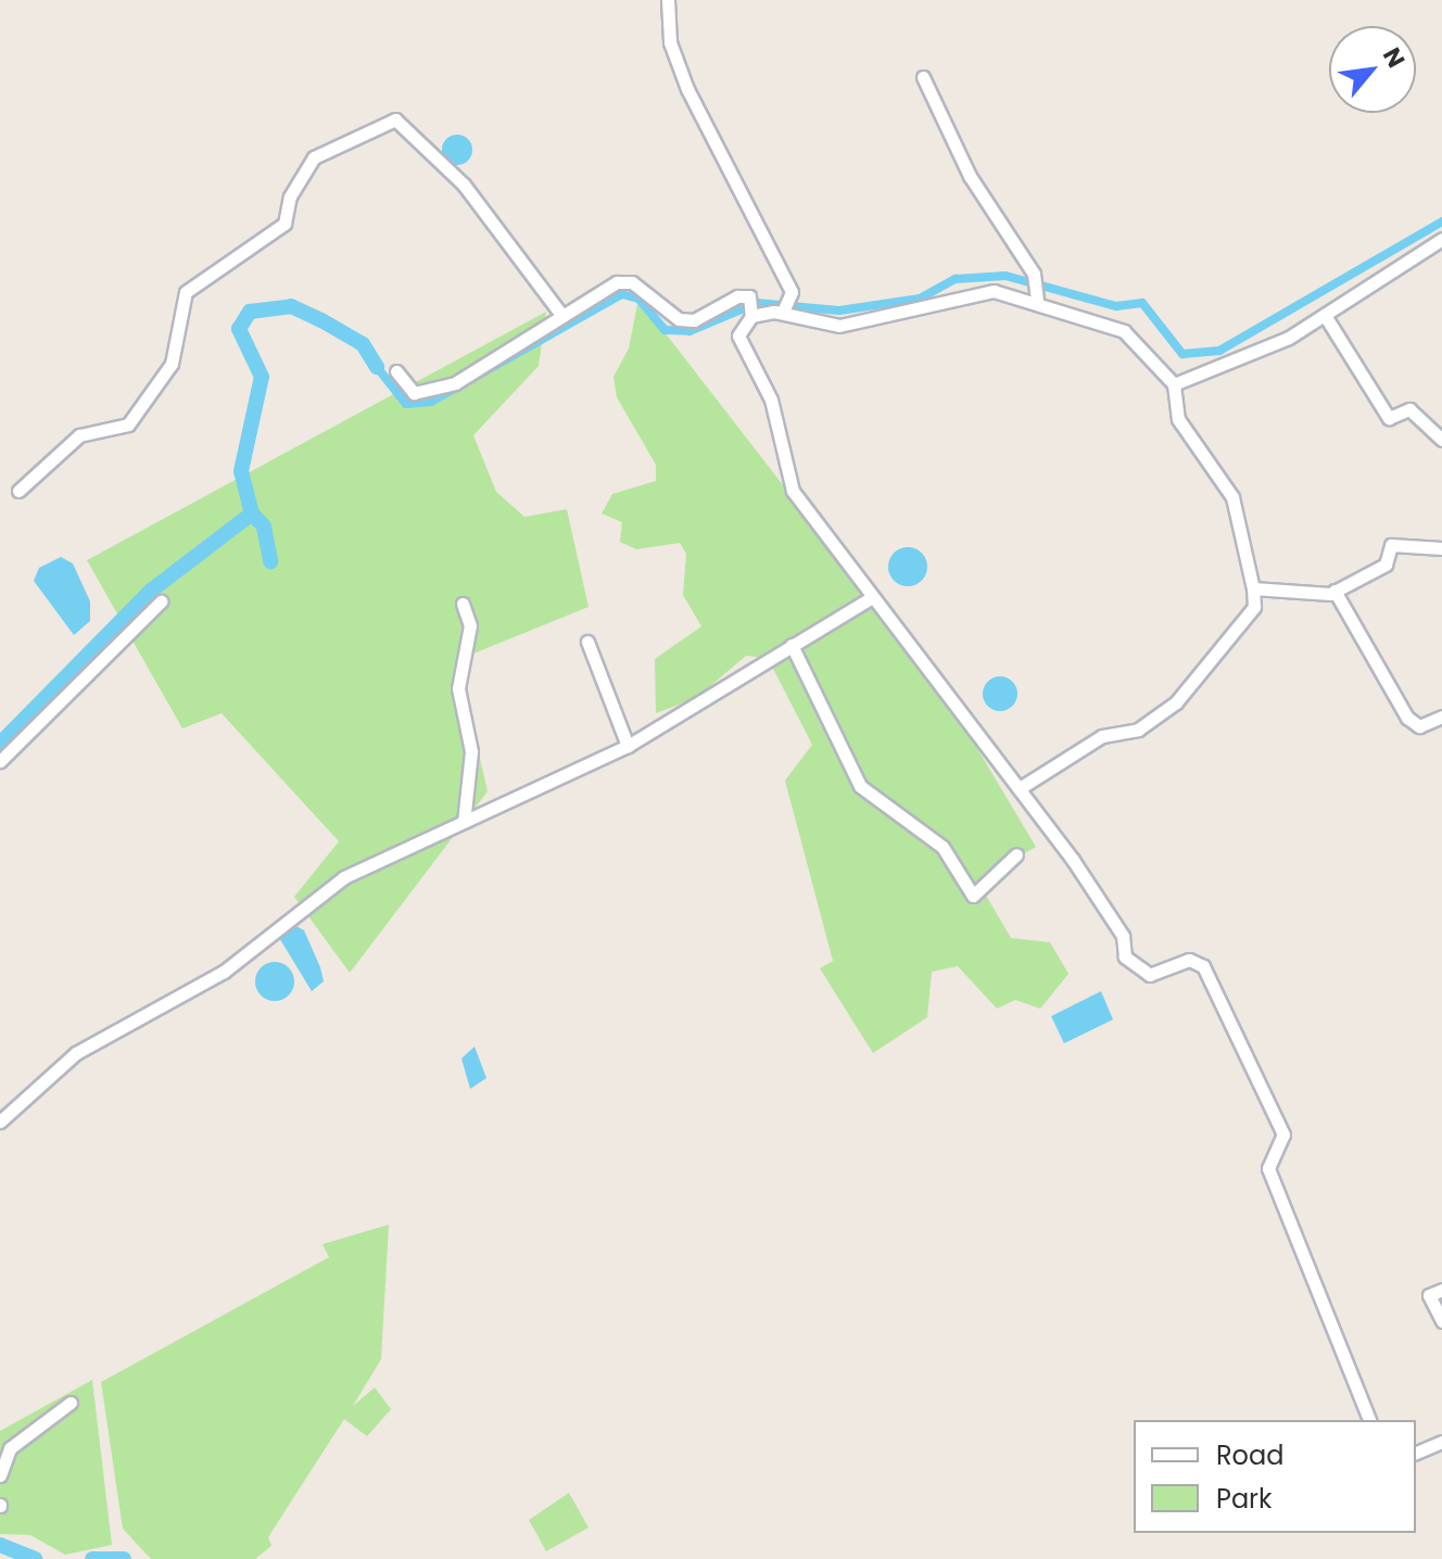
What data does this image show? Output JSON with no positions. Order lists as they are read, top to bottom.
{
  "legend": ["Road", "Park"],
  "north": "top right"
}
